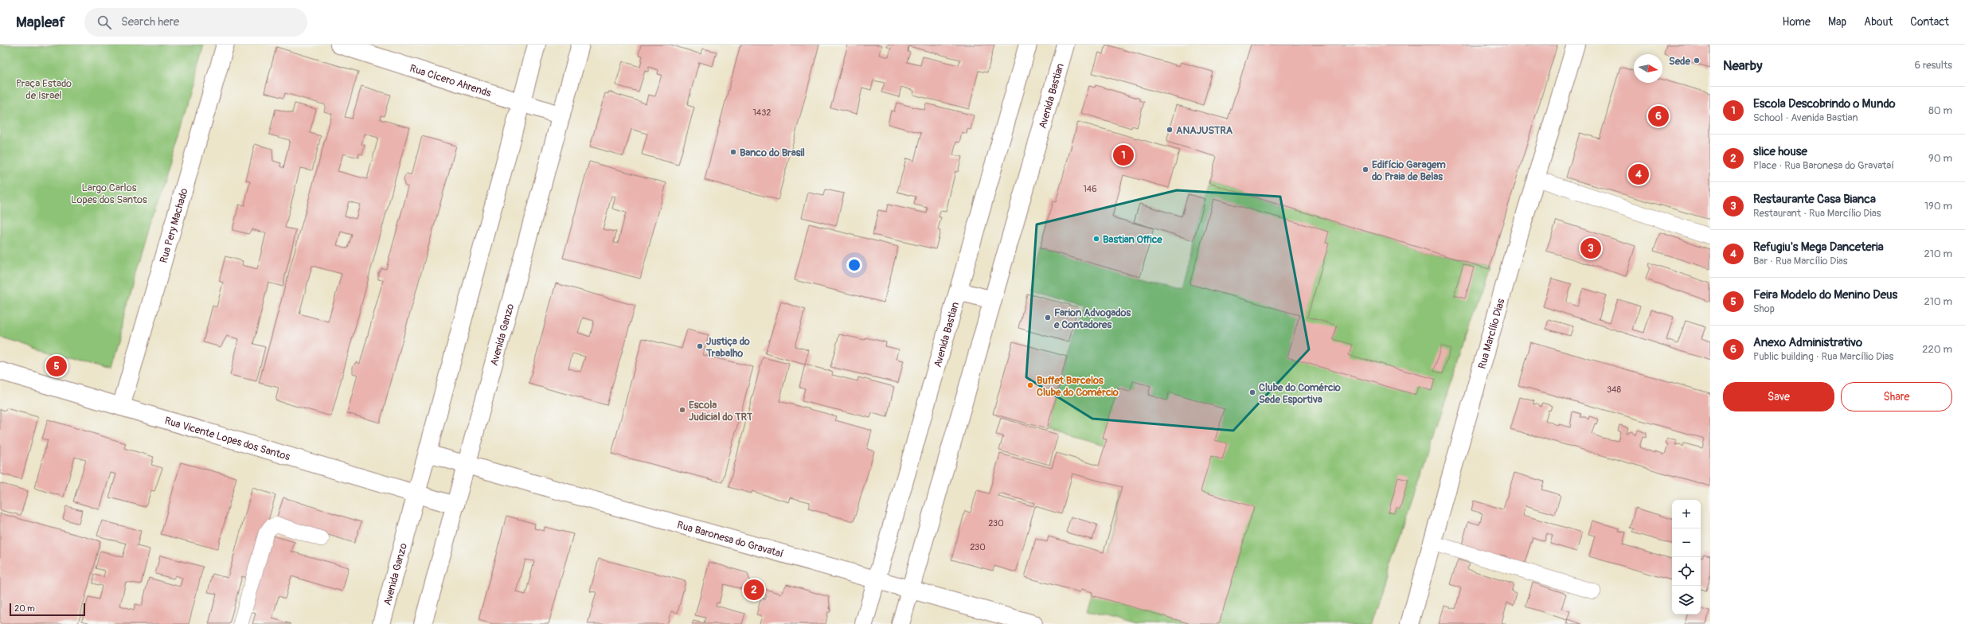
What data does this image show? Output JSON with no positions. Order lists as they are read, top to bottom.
{
  "streets": {
    "street": [
      "Rua Cícero Ahrends",
      "Avenida Bastian",
      "Rua Pery Machado",
      "Avenida Ganzo",
      "Rua Marcílio Dias",
      "Rua Vicente Lopes dos Santos",
      "Rua Baronesa do Gravataí"
    ]
  },
  "crossings": [
    ["Rua Cícero Ahrends", "Avenida Ganzo"],
    ["Avenida Bastian", "Rua Baronesa do Gravataí"],
    ["Rua Pery Machado", "Rua Vicente Lopes dos Santos"],
    ["Avenida Ganzo", "Rua Vicente Lopes dos Santos"],
    ["Avenida Ganzo", "Rua Baronesa do Gravataí"]
  ],
  "parks": ["Praça Estado de Israel", "Largo Carlos Lopes dos Santos"],
  "places": [
    "Sede",
    "ANAJUSTRA",
    "Banco do Brasil",
    "Edifício Garagem do Praia de Belas",
    "Bastian Office",
    "Farion Advogados e Contadores",
    "Justiça do Trabalho",
    "Buffet Barcelos Clube do Comércio",
    "Clube do Comércio Sede Esportiva",
    "Escola Judicial do TRT"
  ],
  "house_numbers": [
    "1432",
    "146",
    "348",
    "230",
    "230"
  ],
  "scale_bar": "20 m",
  "north": "right",
  "page": {
    "header": "Mapleaf",
    "search": "Search here",
    "nav": [
      "Home",
      "Map",
      "About",
      "Contact"
    ],
    "heading": ["Nearby", "6 results"],
    "list": [
      {
        "mark": "1",
        "name": "Escola Descobrindo o Mundo",
        "note": "School · Avenida Bastian",
        "value": "80 m"
      },
      {
        "mark": "2",
        "name": "slice house",
        "note": "Place · Rua Baronesa do Gravataí",
        "value": "90 m"
      },
      {
        "mark": "3",
        "name": "Restaurante Casa Bianca",
        "note": "Restaurant · Rua Marcílio Dias",
        "value": "190 m"
      },
      {
        "mark": "4",
        "name": "Refugiu's Mega Danceteria",
        "note": "Bar · Rua Marcílio Dias",
        "value": "210 m"
      },
      {
        "mark": "5",
        "name": "Feira Modelo do Menino Deus",
        "note": "Shop",
        "value": "210 m"
      },
      {
        "mark": "6",
        "name": "Anexo Administrativo",
        "note": "Public building · Rua Marcílio Dias",
        "value": "220 m"
      }
    ],
    "pins": [
      "6",
      "1",
      "4",
      "3",
      "5",
      "2"
    ],
    "buttons": ["Save", "Share"],
    "map_buttons": ["+", "−"],
    "scale": "20 m"
  }
}
